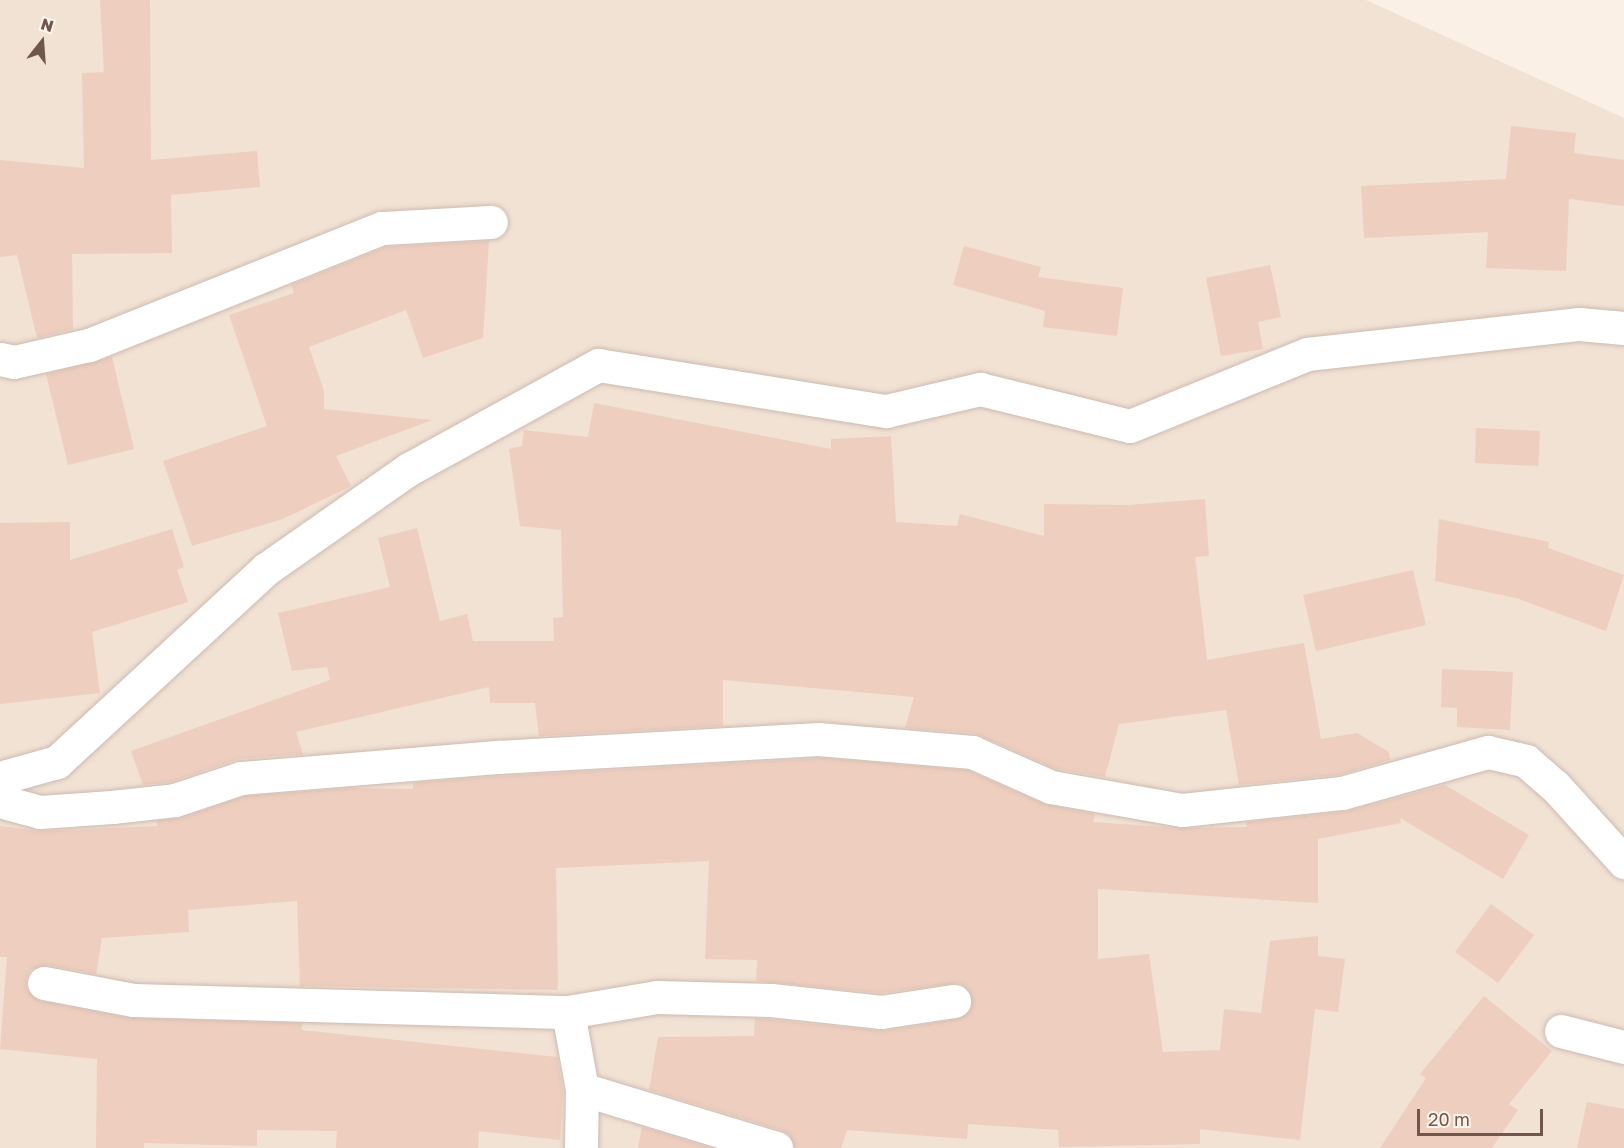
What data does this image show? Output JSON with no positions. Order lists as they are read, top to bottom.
{
  "scale_bar": "20 m",
  "north": "top"
}
